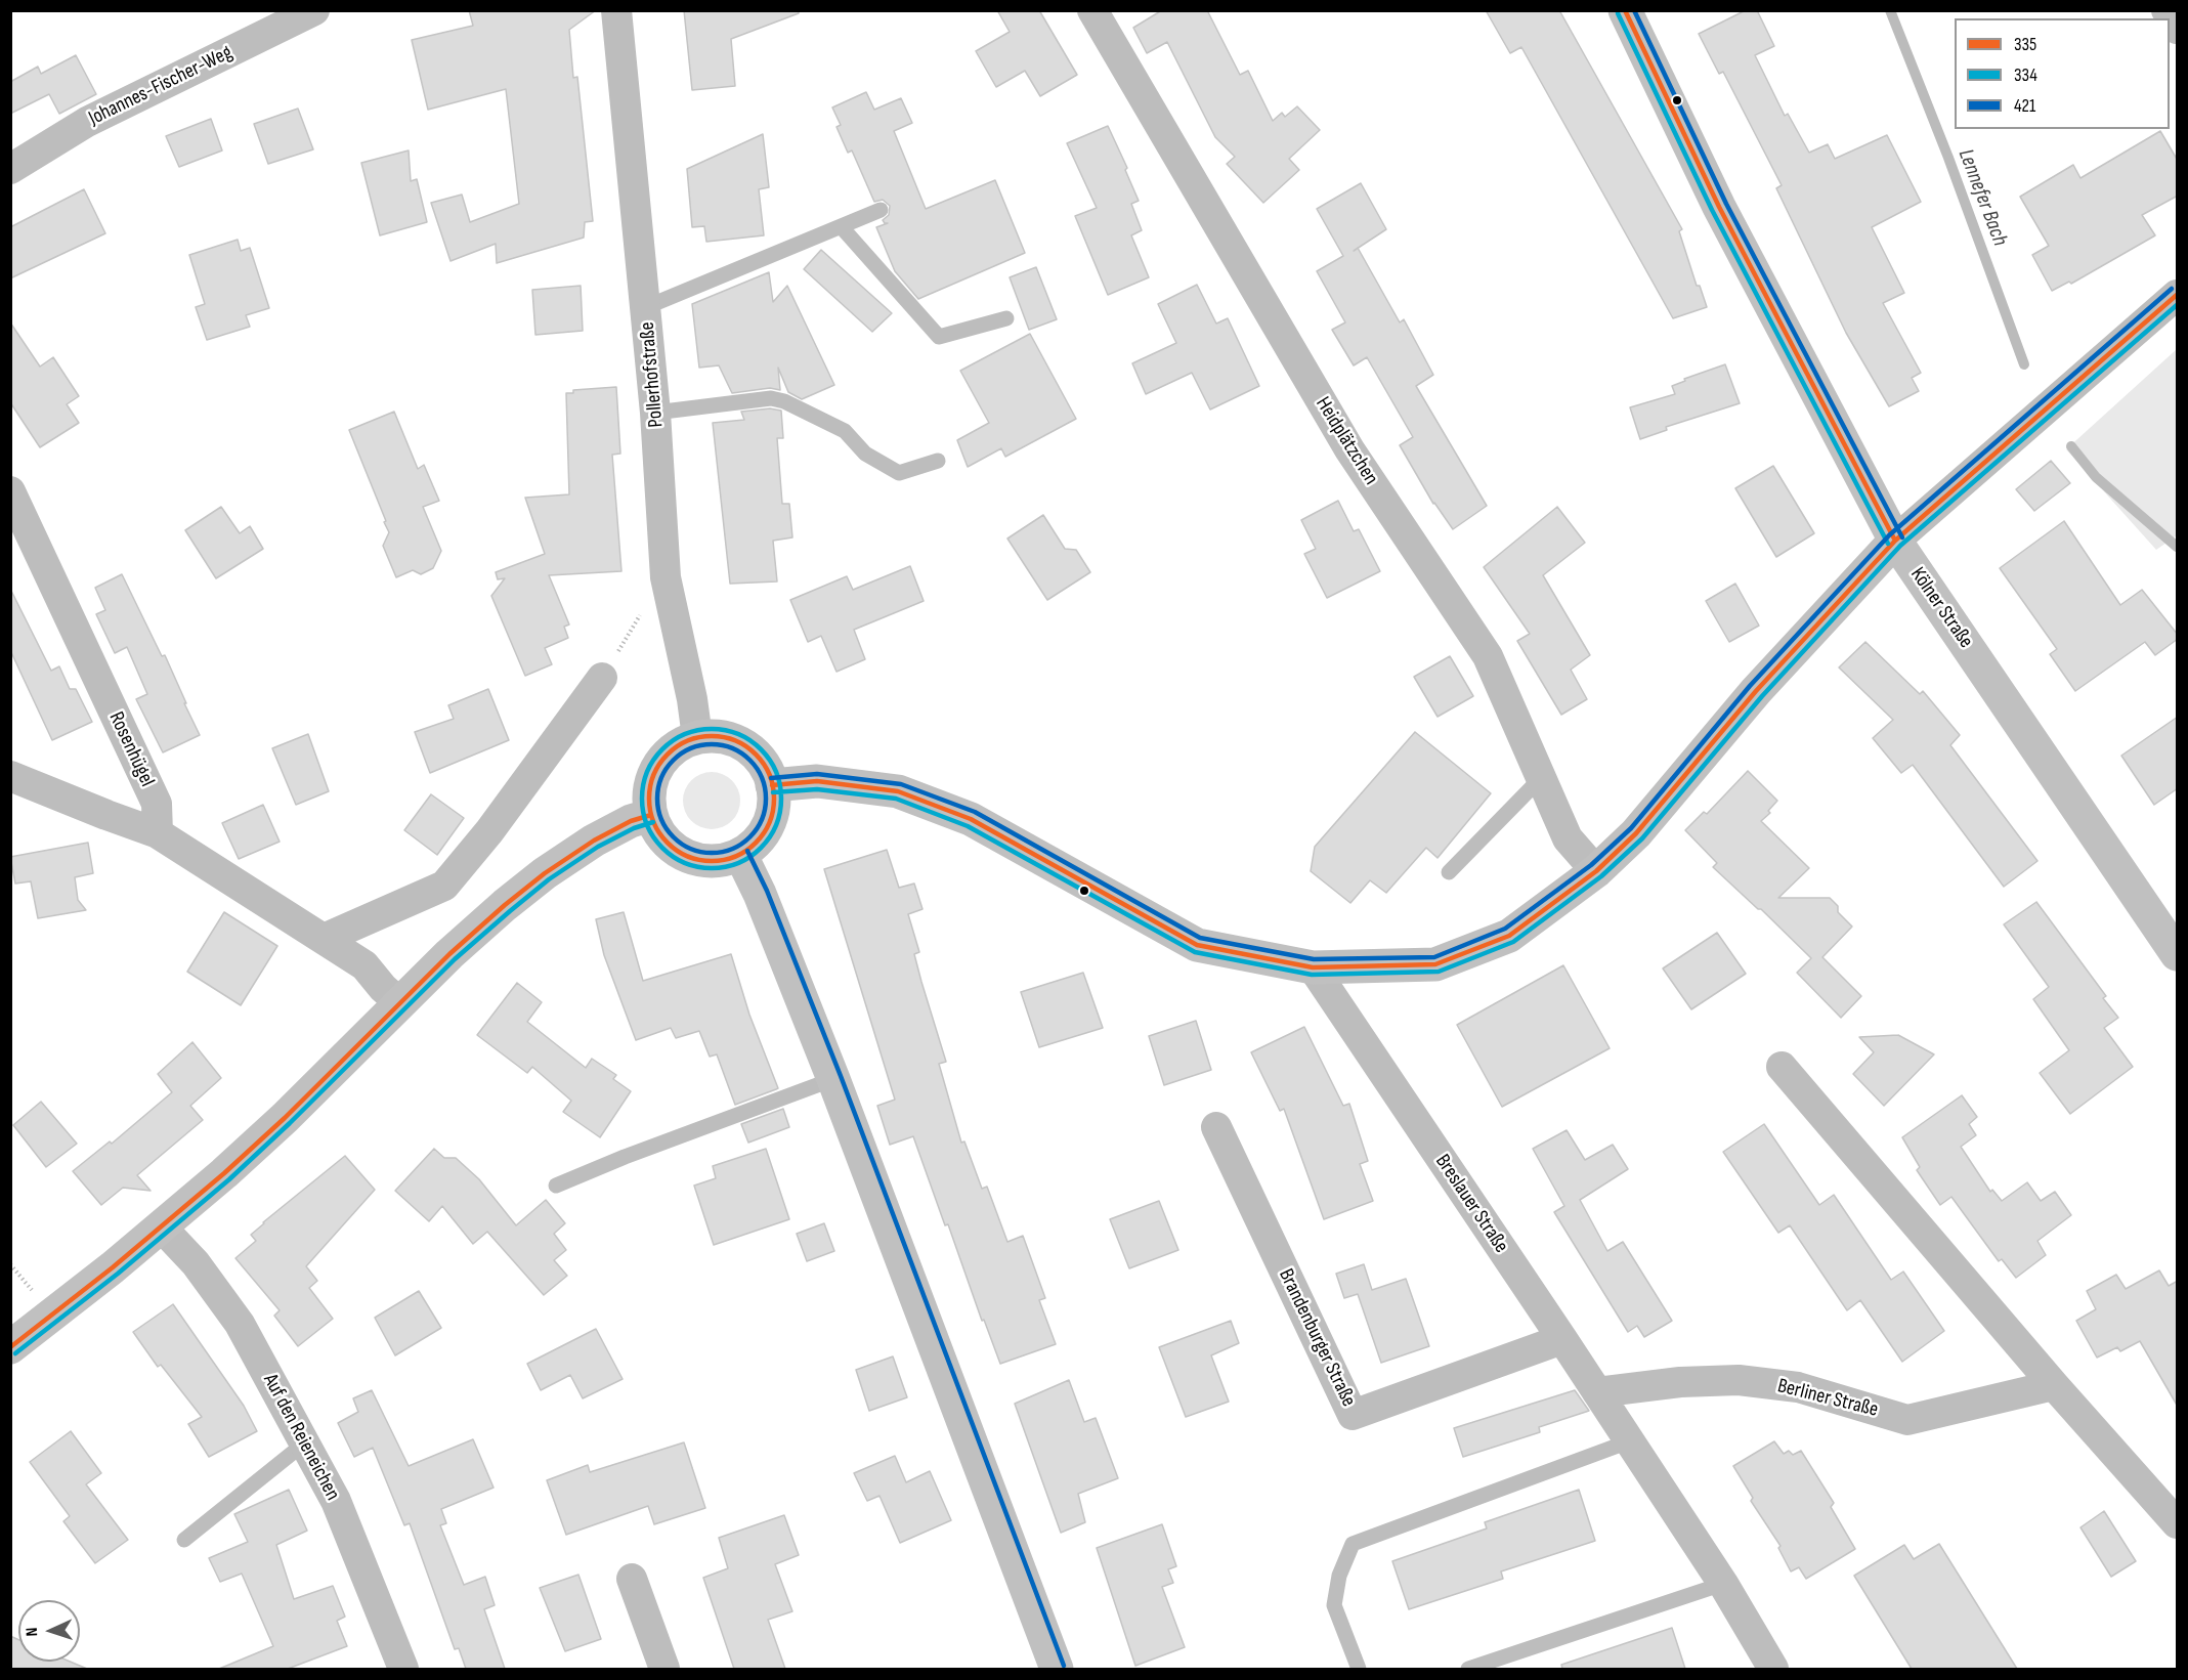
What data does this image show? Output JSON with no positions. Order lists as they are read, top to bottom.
{
  "streets": {
    "main road": ["Kölner Straße"],
    "street": [
      "Johannes-Fischer-Weg",
      "Pollerhofstraße",
      "Heidplätzchen",
      "Rosenhügel",
      "Breslauer Straße",
      "Brandenburger Straße",
      "Berliner Straße",
      "Auf den Reieneichen"
    ]
  },
  "crossings": [
    ["Breslauer Straße", "Brandenburger Straße"],
    ["Breslauer Straße", "Berliner Straße"]
  ],
  "water": ["Lennefer Bach"],
  "lines": ["transit line 335", "transit line 421", "transit line 334"],
  "legend": ["335", "334", "421"],
  "north": "left"
}
